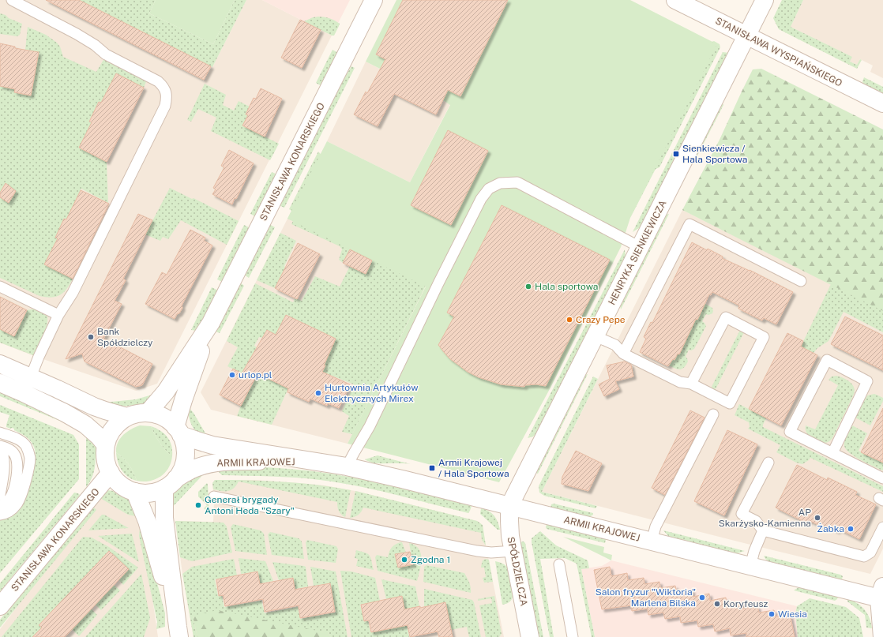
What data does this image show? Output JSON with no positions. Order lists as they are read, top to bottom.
{
  "streets": {
    "street": [
      "STANISŁAWA WYSPIAŃSKIEGO",
      "STANISŁAWA KONARSKIEGO",
      "HENRYKA SIENKIEWICZA",
      "ARMII KRAJOWEJ",
      "SPÓŁDZIELCZA"
    ]
  },
  "crossings": [
    ["STANISŁAWA WYSPIAŃSKIEGO", "HENRYKA SIENKIEWICZA"],
    ["STANISŁAWA KONARSKIEGO", "ARMII KRAJOWEJ"],
    ["HENRYKA SIENKIEWICZA", "ARMII KRAJOWEJ"],
    ["HENRYKA SIENKIEWICZA", "SPÓŁDZIELCZA"],
    ["ARMII KRAJOWEJ", "SPÓŁDZIELCZA"]
  ],
  "places": {
    "transit": ["Sienkiewicza / Hala Sportowa", "Armii Krajowej / Hala Sportowa"],
    "other": [
      "Hala sportowa",
      "Crazy Pepe",
      "Bank Spółdzielczy",
      "urlop.pl",
      "Hurtownia Artykułów Elektrycznych Mirex",
      "Generał brygady Antoni Heda \"Szary\"",
      "AP Skarżysko-Kamienna",
      "Żabka",
      "Zgodna 1",
      "Salon fryzur \"Wiktoria\" Marlena Bilska",
      "Koryfeusz",
      "Wiesia"
    ]
  }
}
